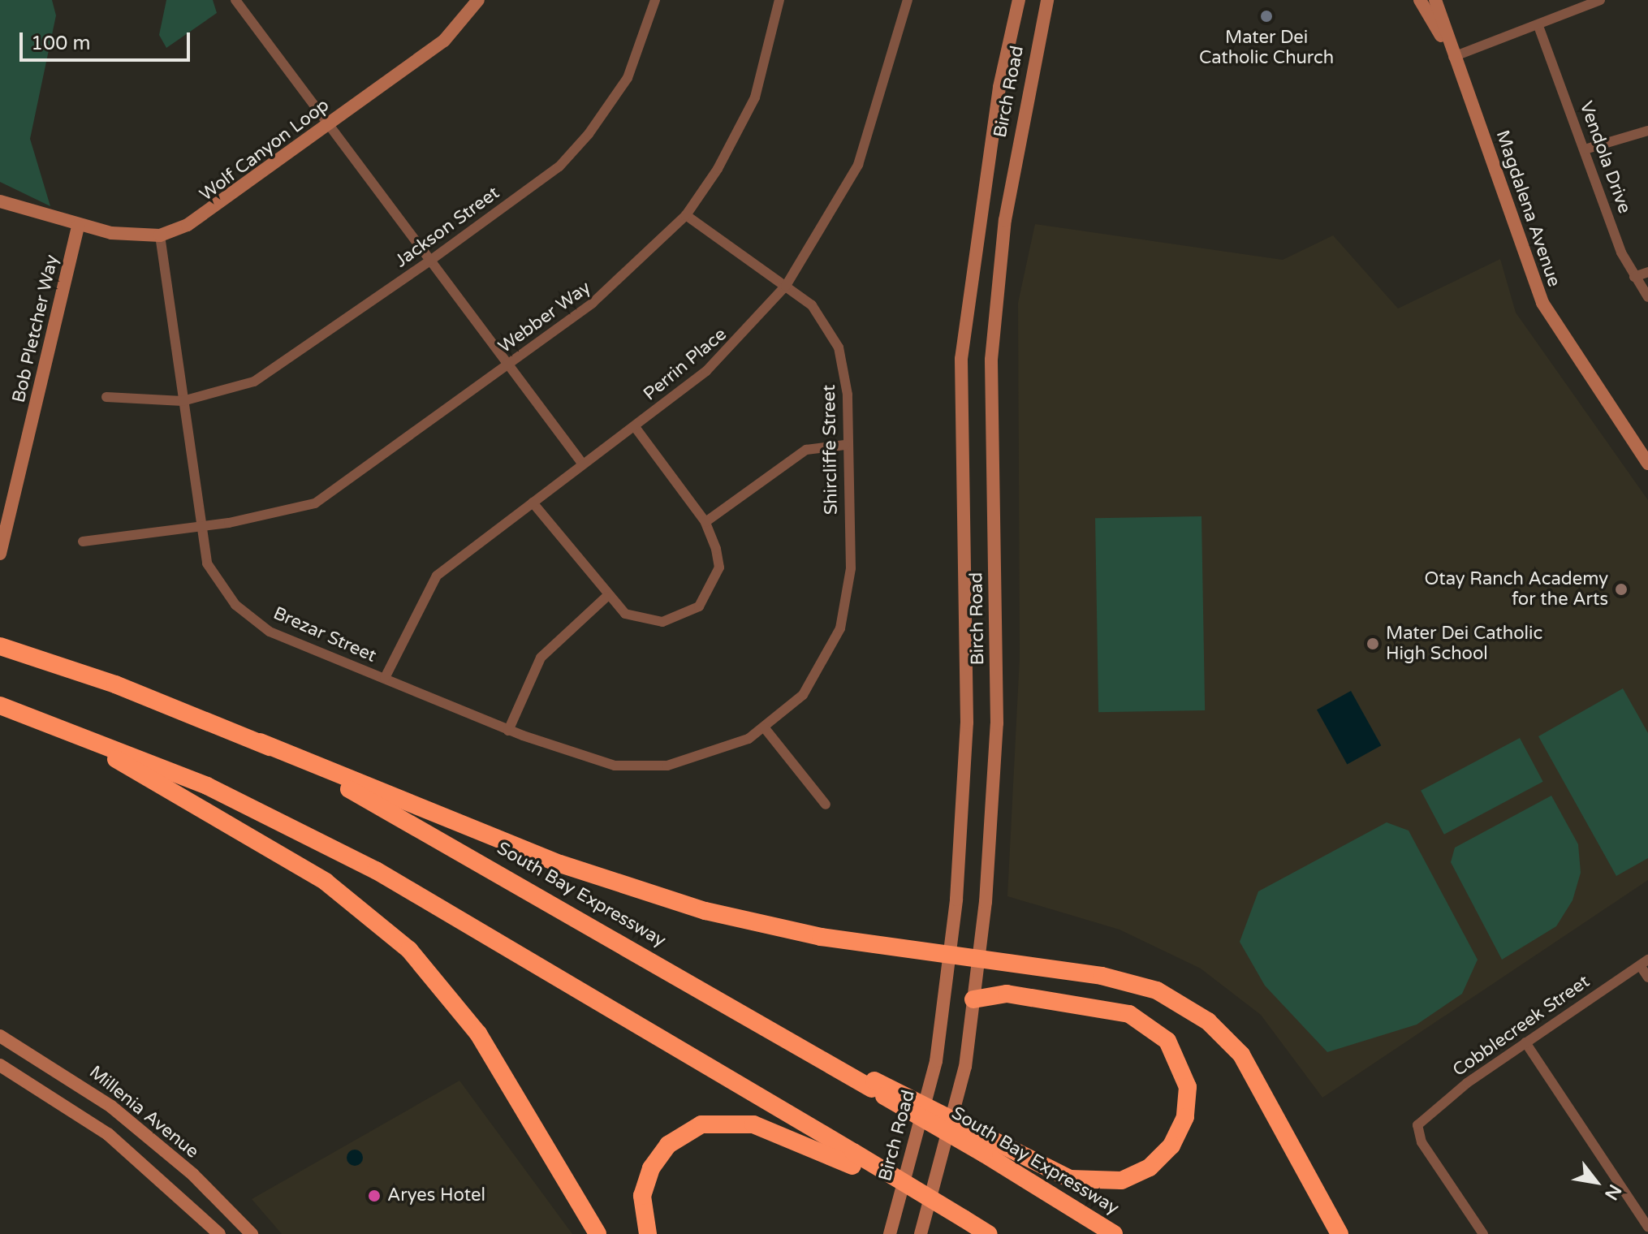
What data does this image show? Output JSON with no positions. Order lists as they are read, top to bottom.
{
  "streets": {
    "highway": ["South Bay Expressway"],
    "main road": [
      "Birch Road",
      "Wolf Canyon Loop",
      "Magdalena Avenue",
      "Bob Pletcher Way",
      "Millenia Avenue"
    ],
    "street": [
      "Vendola Drive",
      "Jackson Street",
      "Webber Way",
      "Perrin Place",
      "Shircliffe Street",
      "Brezar Street",
      "Cobblecreek Street"
    ]
  },
  "crossings": [
    ["Wolf Canyon Loop", "Bob Pletcher Way"],
    ["Wolf Canyon Loop", "Brezar Street"],
    ["Jackson Street", "Brezar Street"],
    ["Webber Way", "Shircliffe Street"],
    ["Webber Way", "Brezar Street"],
    ["Perrin Place", "Shircliffe Street"],
    ["Perrin Place", "Brezar Street"],
    ["Shircliffe Street", "Brezar Street"]
  ],
  "places": [
    "Mater Dei Catholic Church",
    "Otay Ranch Academy for the Arts",
    "Mater Dei Catholic High School",
    "Aryes Hotel"
  ],
  "scale_bar": "100 m",
  "north": "bottom right"
}
